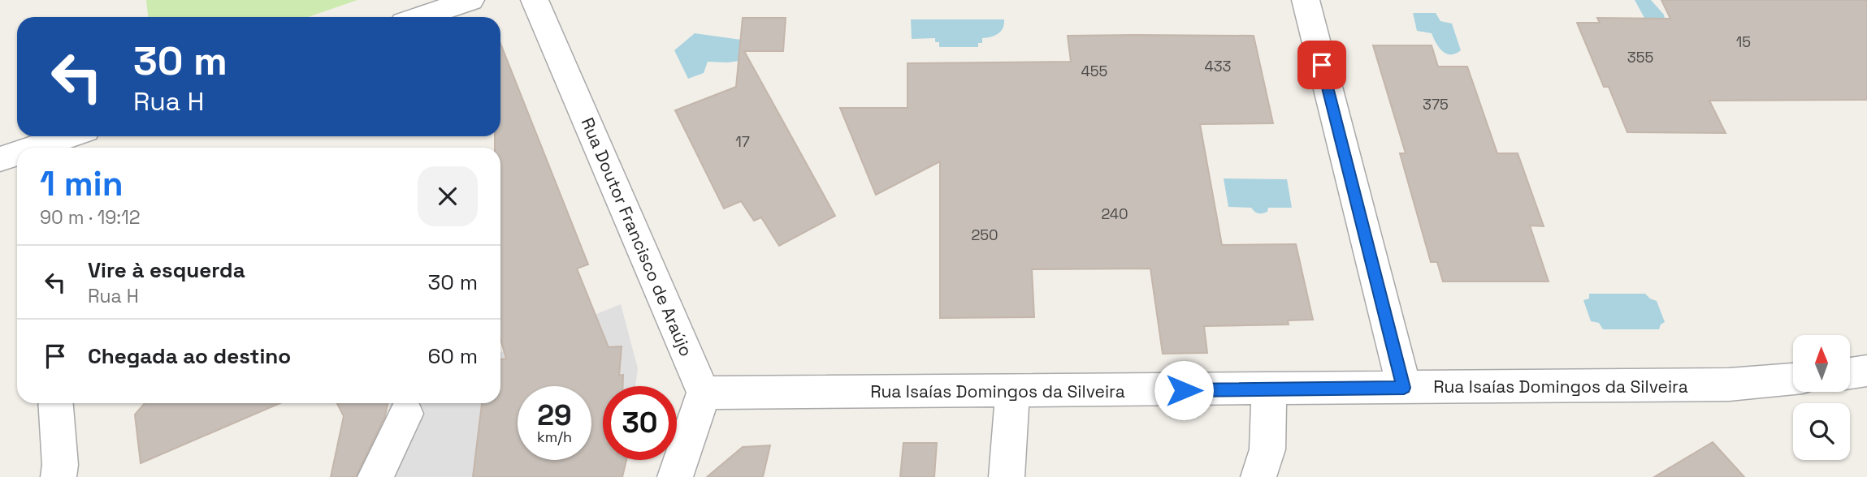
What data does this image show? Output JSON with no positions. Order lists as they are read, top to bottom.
{
  "streets": {
    "street": ["Rua Doutor Francisco de Araújo", "Rua Isaías Domingos da Silveira"]
  },
  "crossings": [
    ["Rua Doutor Francisco de Araújo", "Rua Isaías Domingos da Silveira"]
  ],
  "house_numbers": [
    "15",
    "355",
    "433",
    "455",
    "375",
    "17",
    "240",
    "250"
  ],
  "north": "top",
  "page": {
    "turn": ["30 m", "Rua H"],
    "heading": ["1 min", "90 m · 19:12"],
    "list": [
      {
        "name": "Vire à esquerda",
        "note": "Rua H",
        "value": "30 m"
      },
      {
        "name": "Chegada ao destino",
        "value": "60 m"
      }
    ],
    "speed": "29 km/h",
    "limit": "30"
  }
}
